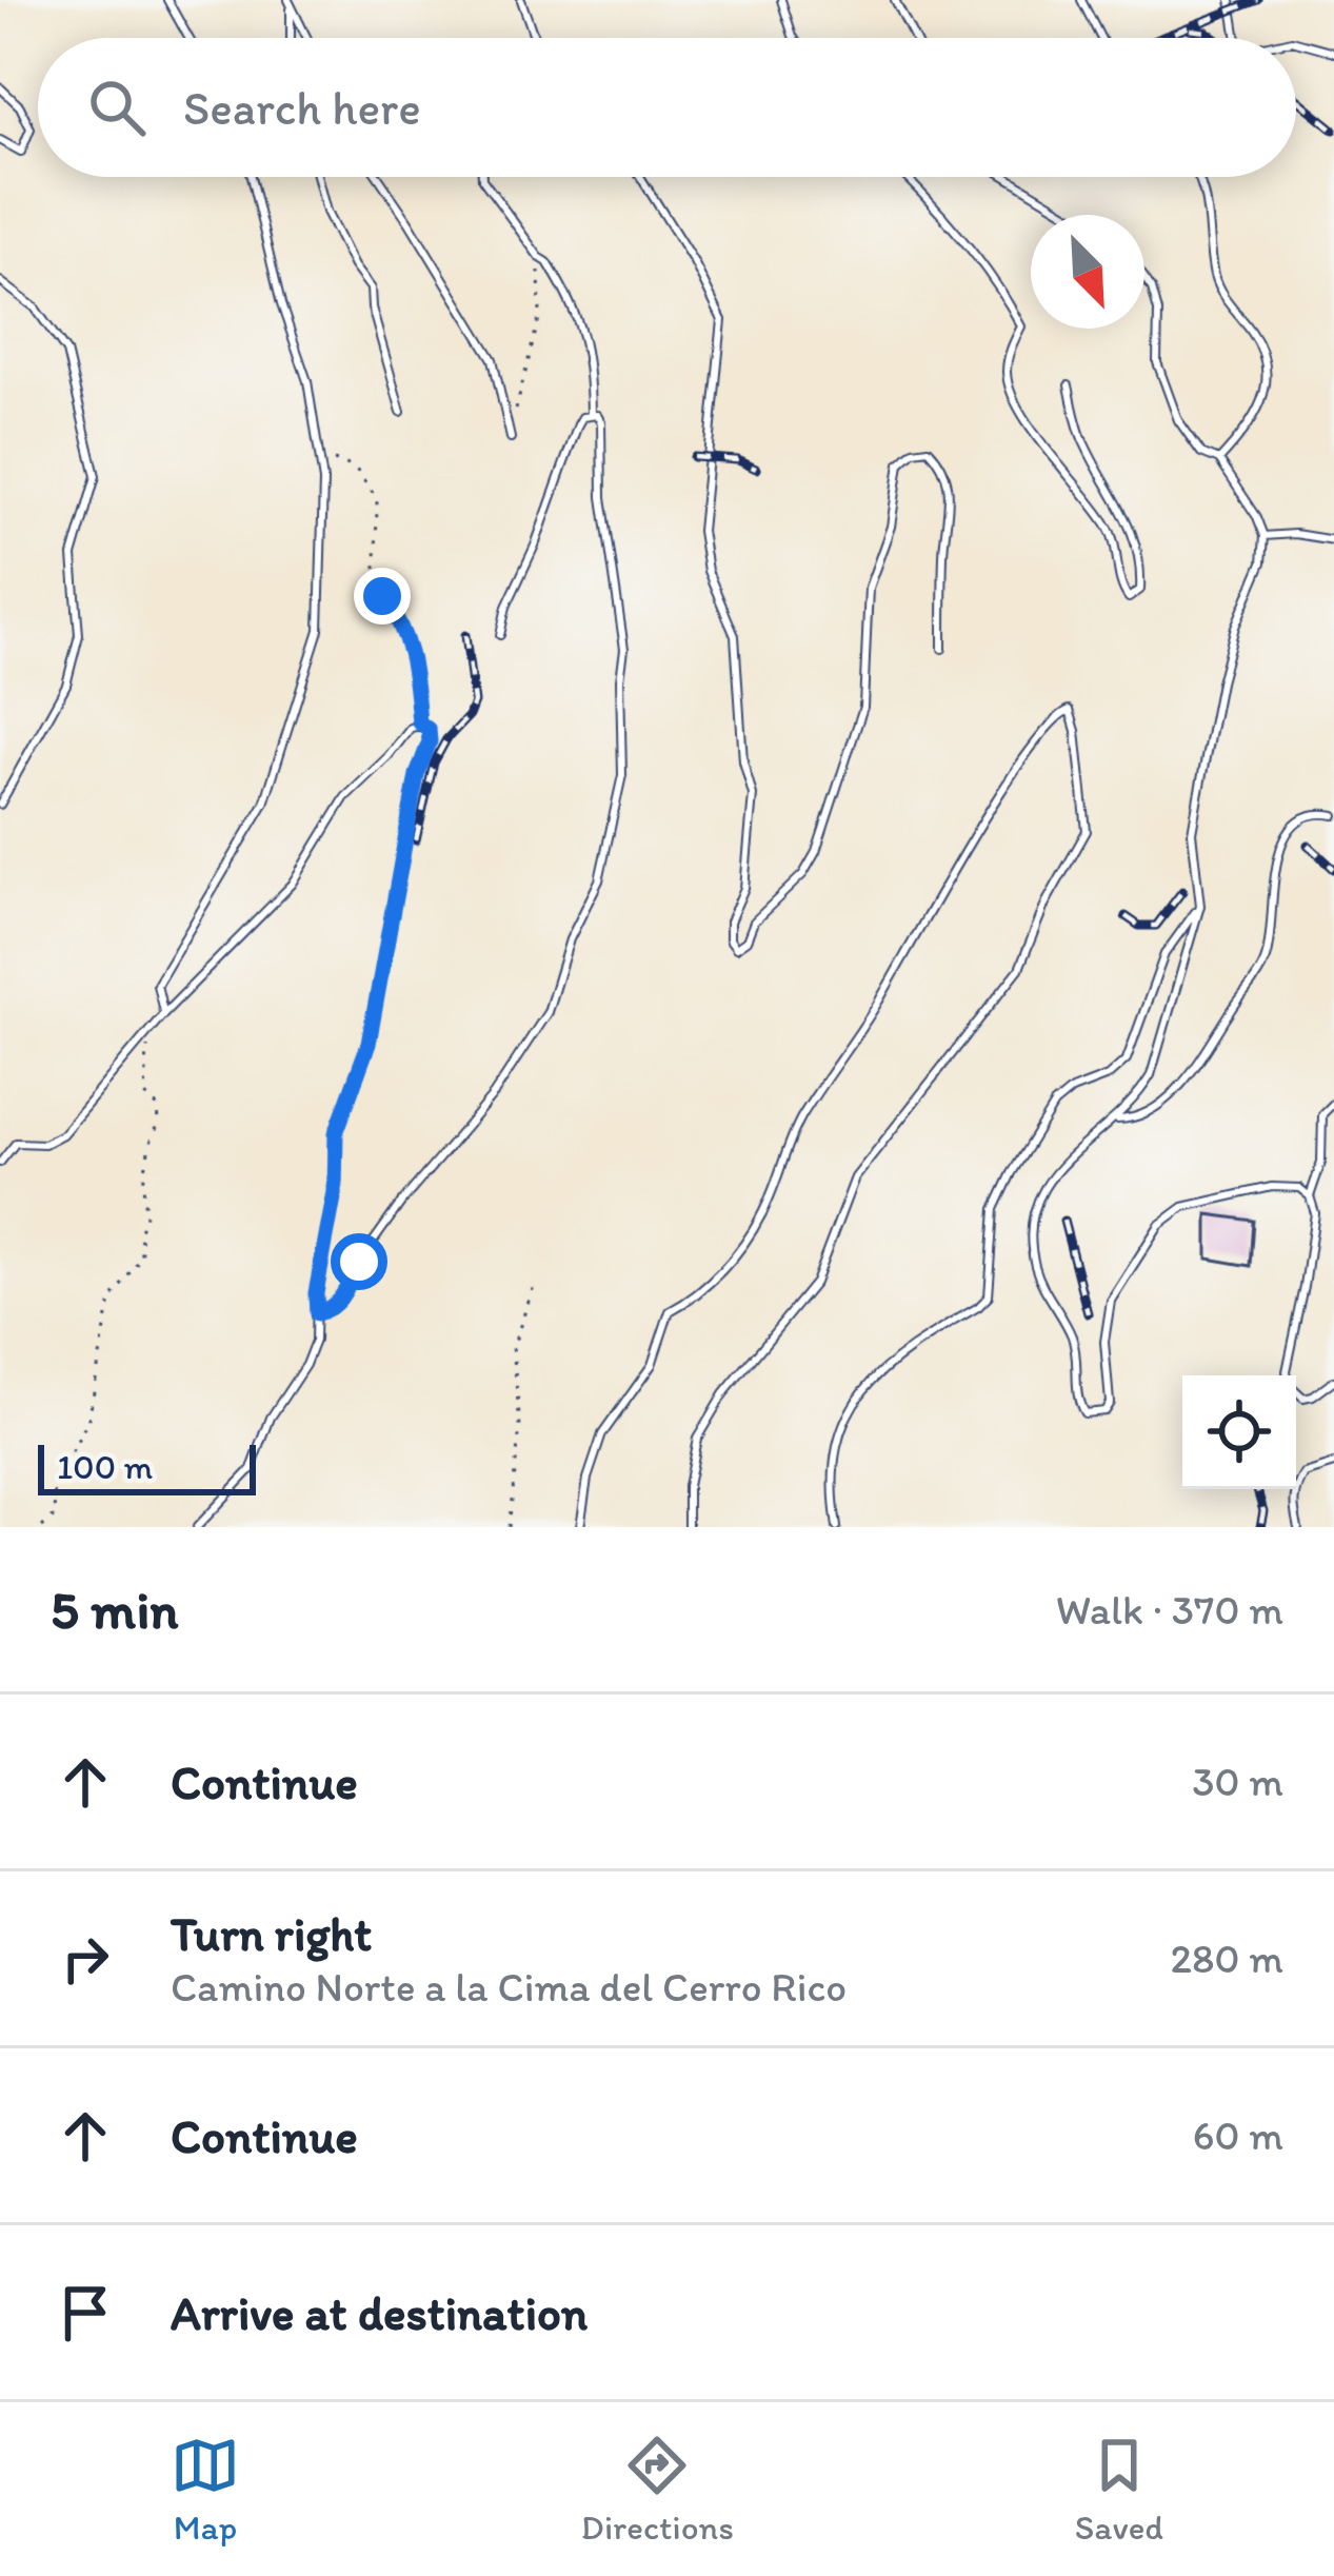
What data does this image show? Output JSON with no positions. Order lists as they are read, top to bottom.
{
  "scale_bar": "100 m",
  "north": "bottom right",
  "page": {
    "search": "Search here",
    "scale": "100 m",
    "heading": ["5 min", "Walk · 370 m"],
    "list": [
      ["Continue", "30 m"],
      ["Turn right", "Camino Norte a la Cima del Cerro Rico", "280 m"],
      ["Continue", "60 m"],
      "Arrive at destination"
    ],
    "nav": ["Map", "Directions", "Saved"]
  }
}
